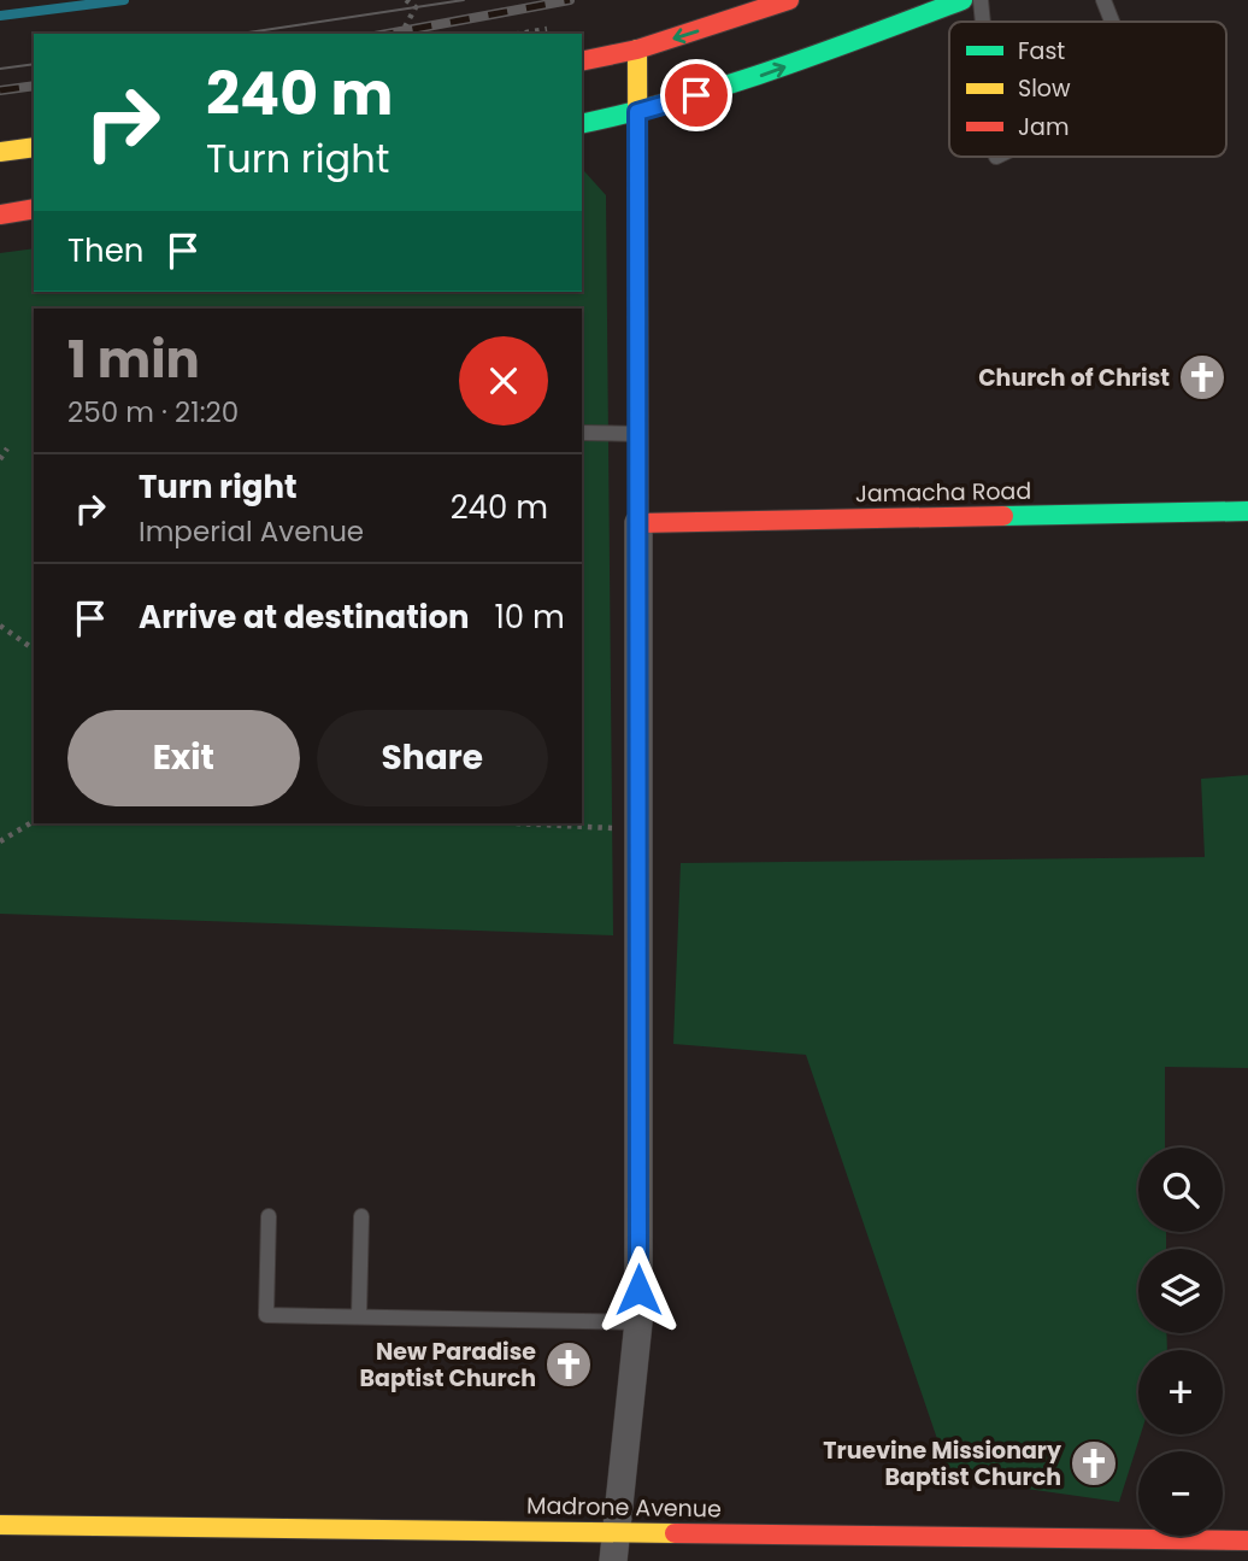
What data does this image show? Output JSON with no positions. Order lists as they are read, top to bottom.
{
  "streets": {
    "street": ["Jamacha Road", "Madrone Avenue"]
  },
  "places": {
    "church": ["Church of Christ", "New Paradise Baptist Church", "Truevine Missionary Baptist Church"]
  },
  "legend": ["Fast", "Slow", "Jam"],
  "page": {
    "turn": ["240 m", "Turn right"],
    "then": "Then",
    "heading": ["1 min", "250 m · 21:20"],
    "list": [
      {
        "name": "Turn right",
        "note": "Imperial Avenue",
        "value": "240 m"
      },
      {
        "name": "Arrive at destination",
        "value": "10 m"
      }
    ],
    "buttons": ["Exit", "Share"],
    "map_buttons": ["+", "−"]
  }
}
